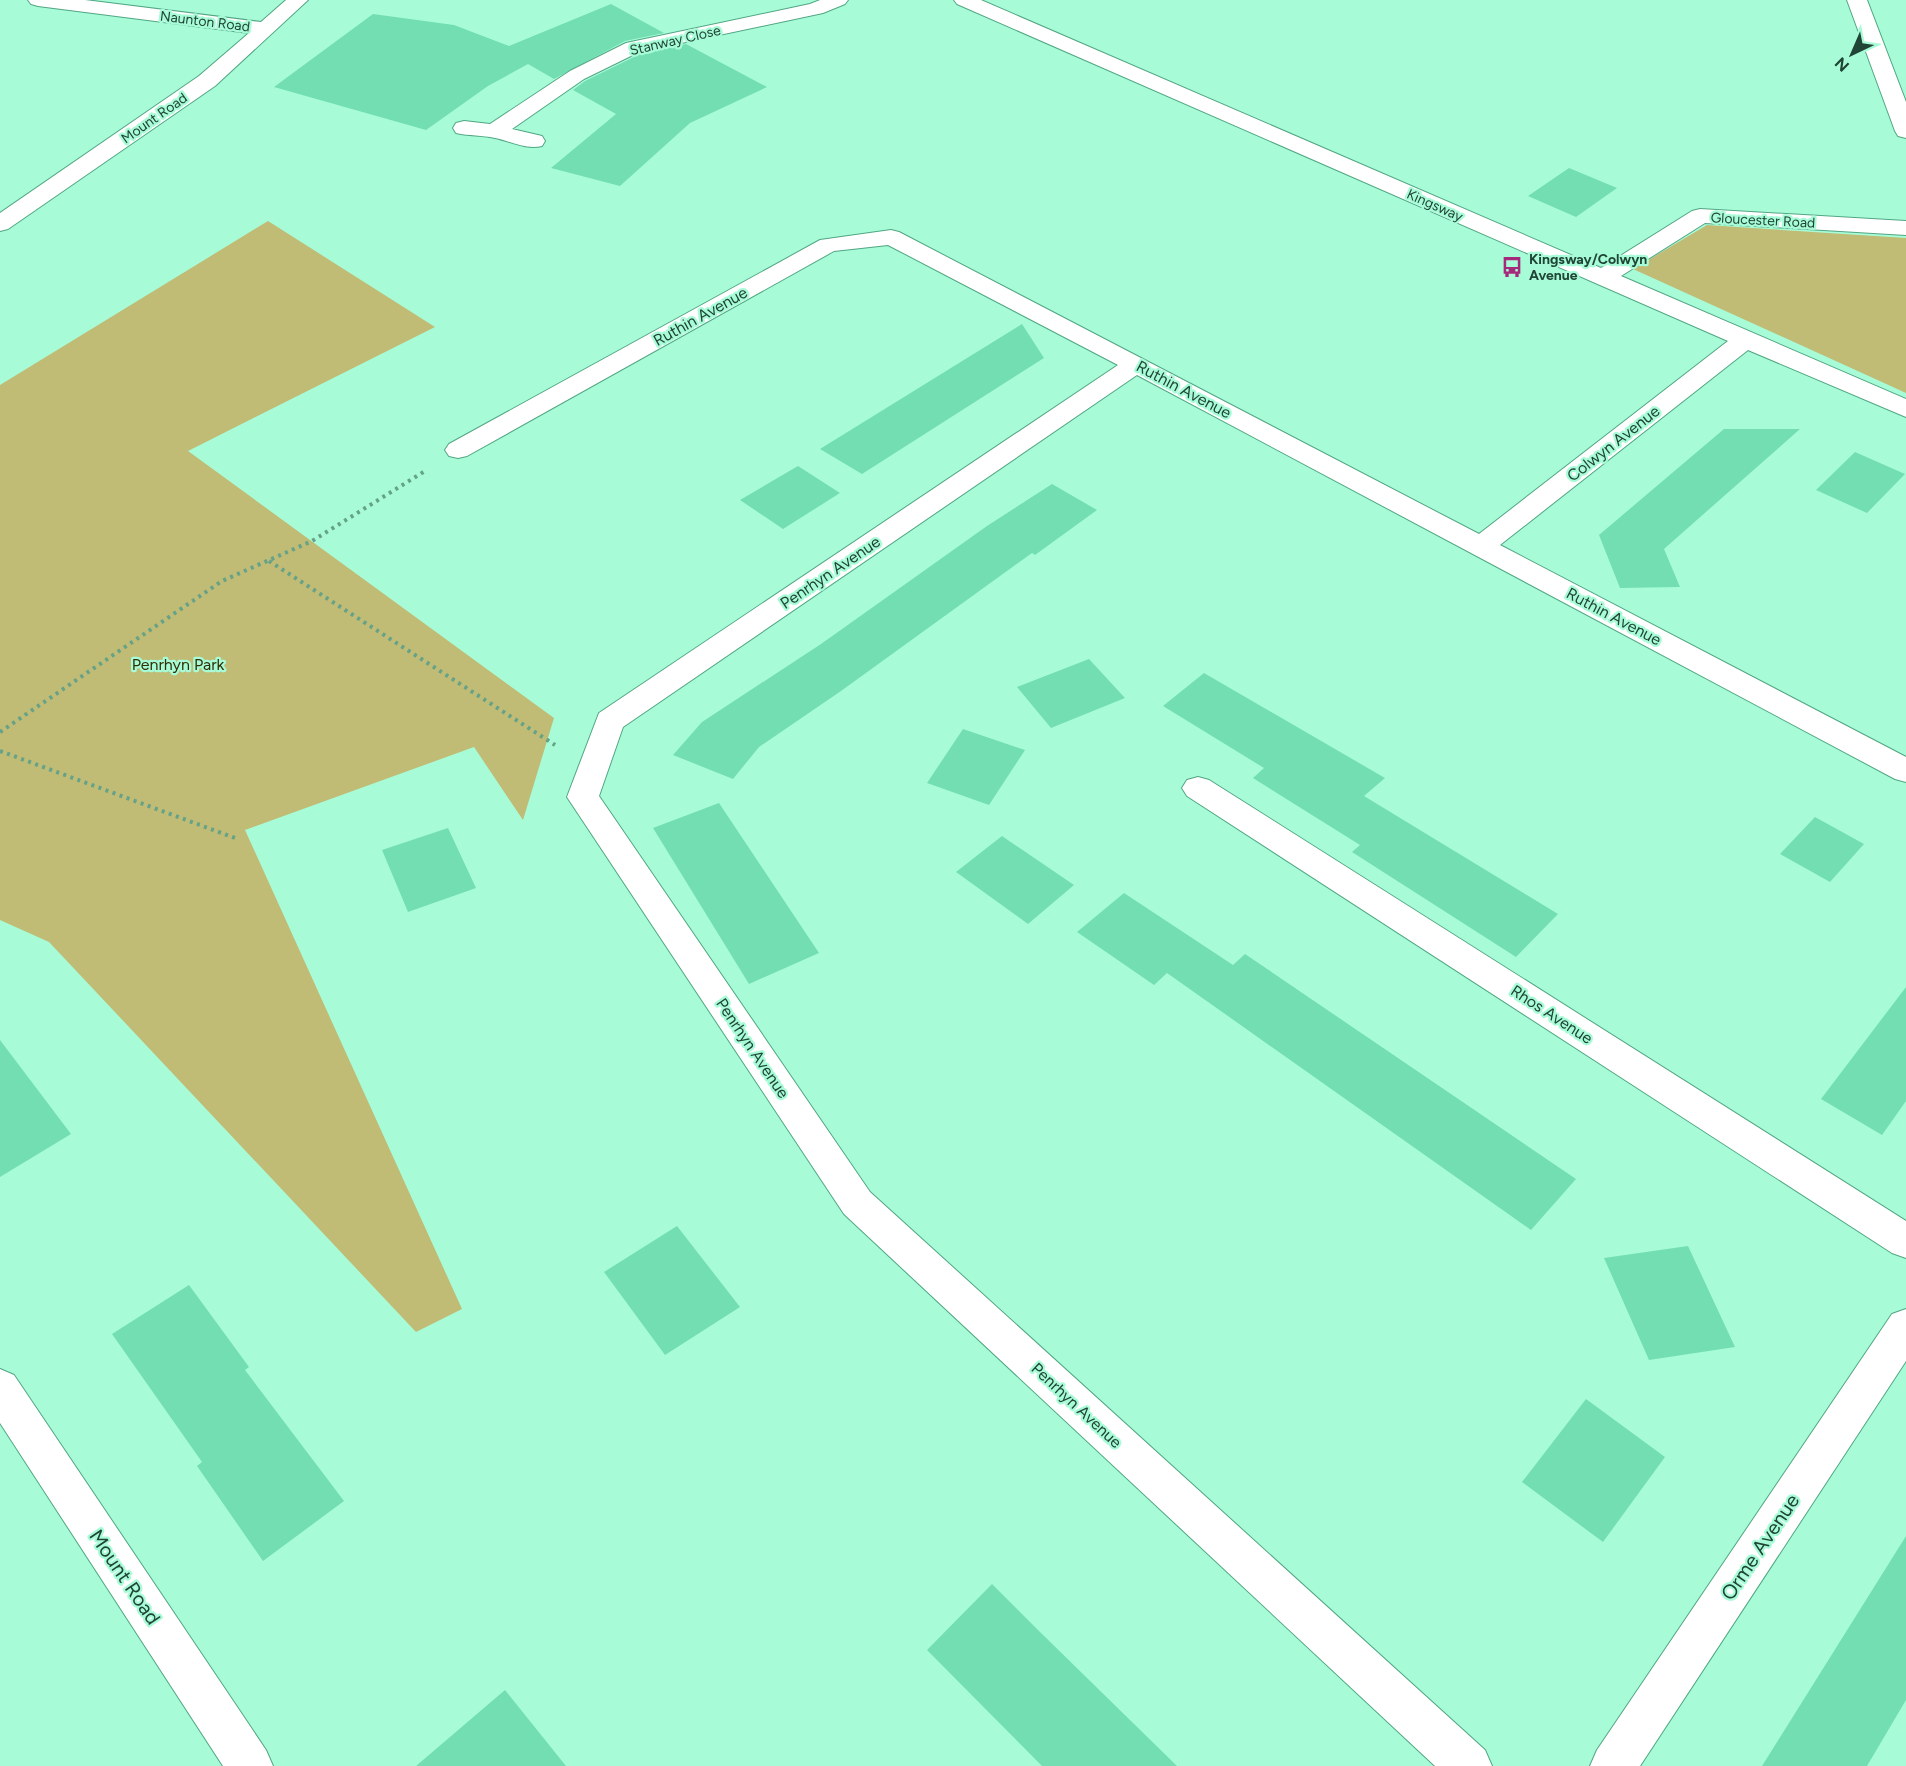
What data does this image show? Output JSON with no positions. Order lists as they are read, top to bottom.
{
  "streets": {
    "street": [
      "Naunton Road",
      "Stanway Close",
      "Mount Road",
      "Kingsway",
      "Gloucester Road",
      "Ruthin Avenue",
      "Colwyn Avenue",
      "Penrhyn Avenue",
      "Rhos Avenue",
      "Orme Avenue"
    ]
  },
  "crossings": [
    ["Naunton Road", "Mount Road"],
    ["Kingsway", "Gloucester Road"],
    ["Kingsway", "Colwyn Avenue"],
    ["Ruthin Avenue", "Colwyn Avenue"],
    ["Ruthin Avenue", "Penrhyn Avenue"]
  ],
  "parks": ["Penrhyn Park"],
  "places": {
    "bus stop": ["Kingsway/Colwyn Avenue"]
  },
  "north": "bottom left"
}
